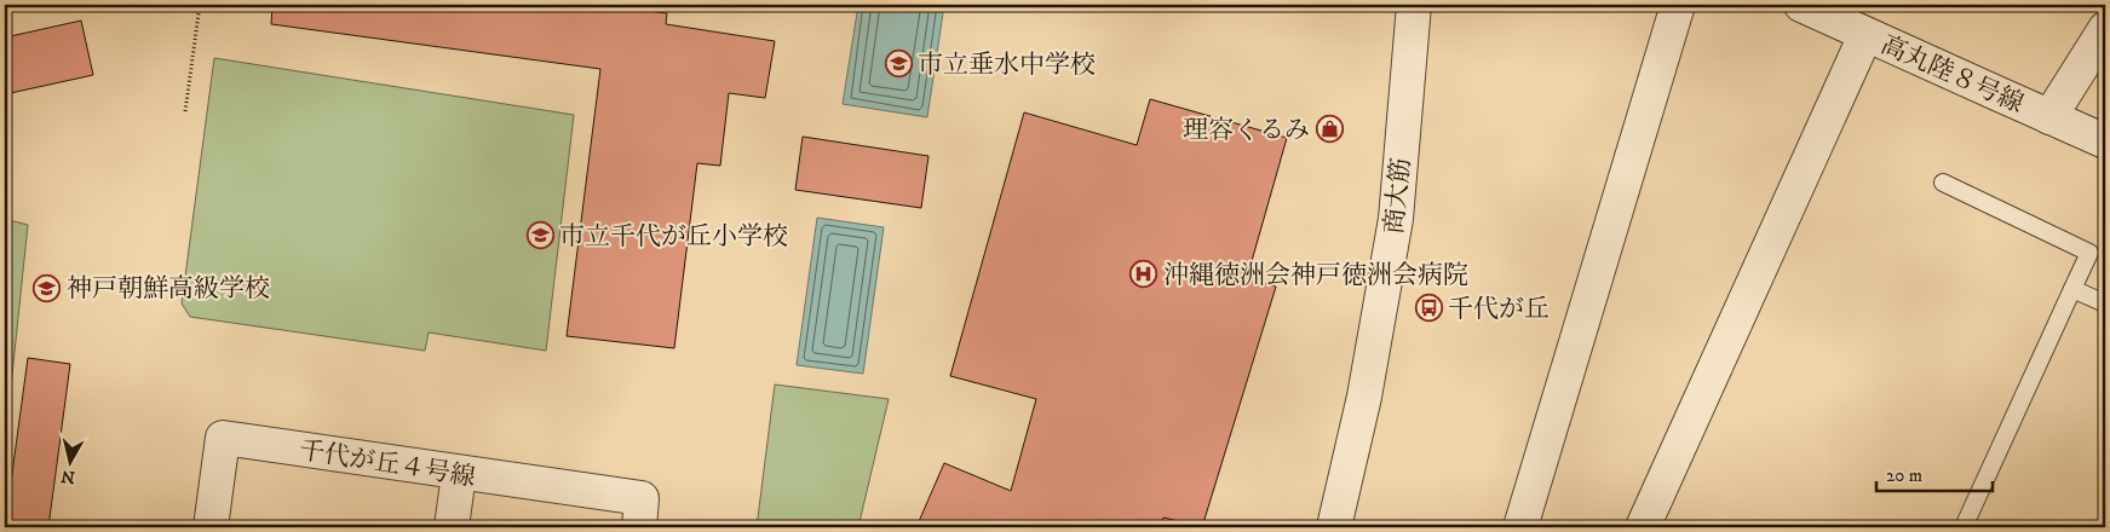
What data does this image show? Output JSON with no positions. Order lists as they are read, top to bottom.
{
  "streets": {
    "street": ["高丸陸８号線", "商大筋", "千代が丘４号線"]
  },
  "places": {
    "school or university": ["市立垂水中学校", "市立千代が丘小学校", "神戸朝鮮高級学校"],
    "shop": ["理容くるみ"],
    "hospital": ["沖縄徳洲会神戸徳洲会病院"],
    "bus stop": ["千代が丘"]
  },
  "scale_bar": "20 m",
  "north": "bottom"
}
